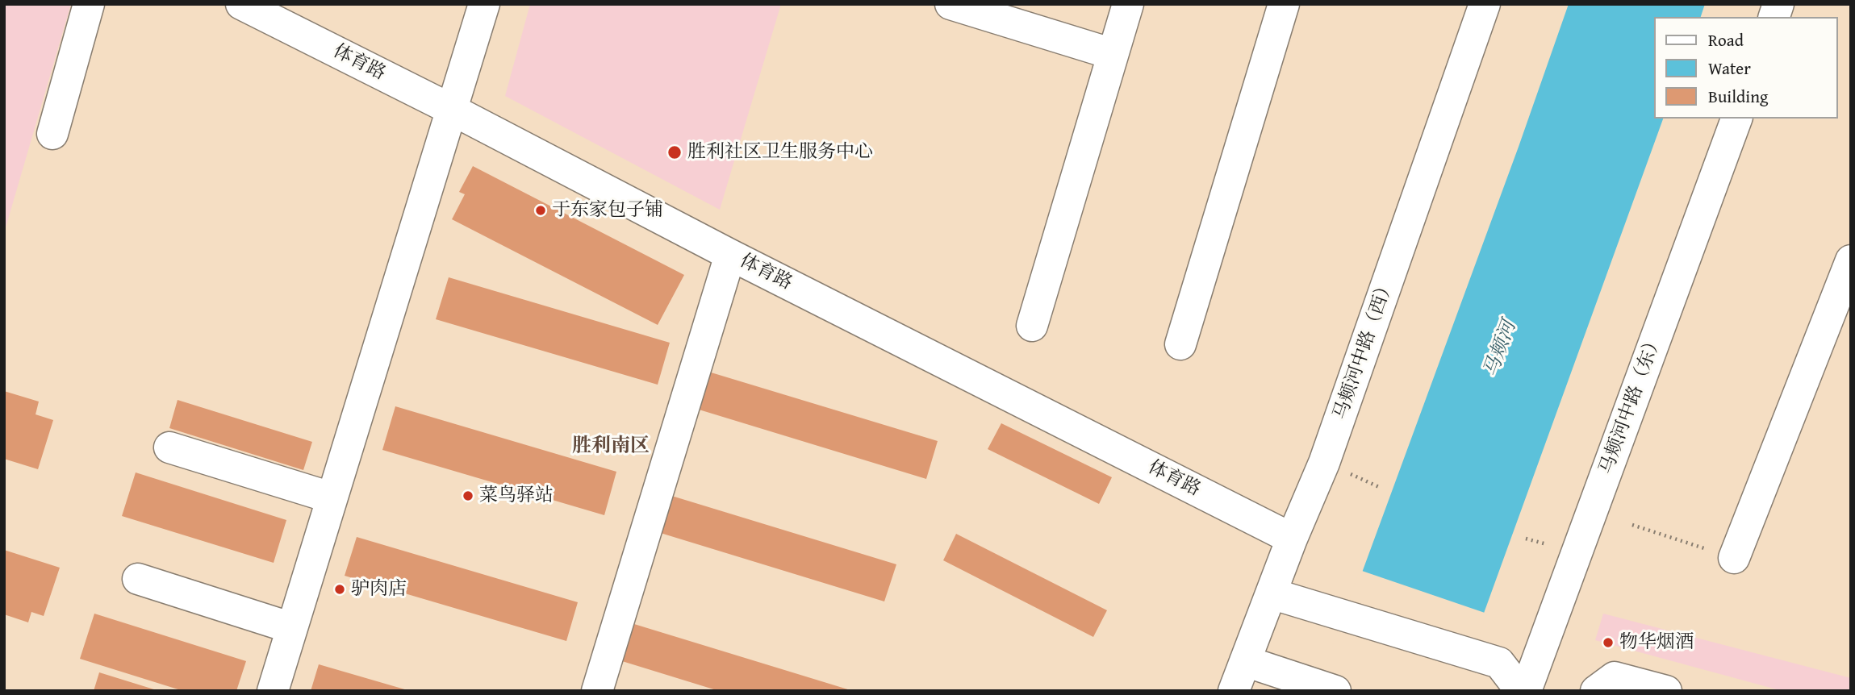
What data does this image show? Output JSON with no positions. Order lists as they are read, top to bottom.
{
  "streets": {
    "street": ["体育路", "马颊河中路（西）", "马颊河中路（东）"]
  },
  "crossings": [
    ["体育路", "马颊河中路（西）"]
  ],
  "districts": ["胜利南区"],
  "water": ["马颊河"],
  "places": [
    "胜利社区卫生服务中心",
    "于东家包子铺",
    "菜鸟驿站",
    "驴肉店",
    "物华烟酒"
  ],
  "legend": ["Road", "Water", "Building"]
}
